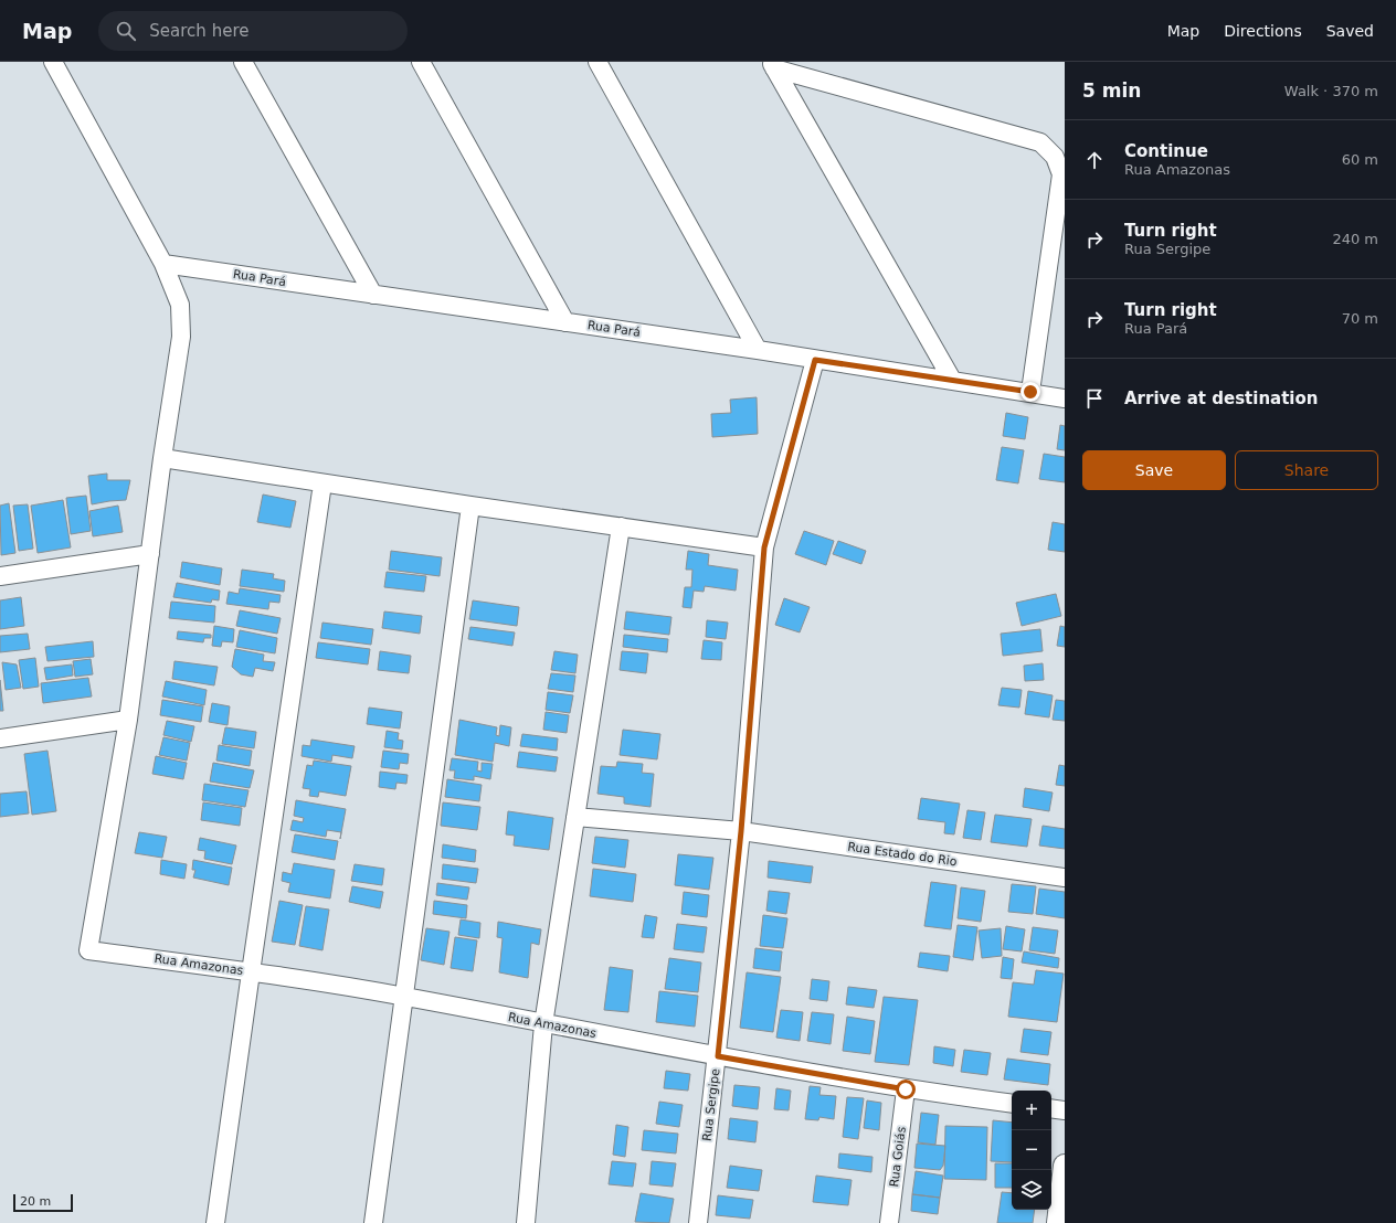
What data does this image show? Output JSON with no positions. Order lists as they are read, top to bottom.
{
  "streets": {
    "street": [
      "Rua Pará",
      "Rua Estado do Rio",
      "Rua Amazonas",
      "Rua Sergipe",
      "Rua Goiás"
    ]
  },
  "crossings": [
    ["Rua Pará", "Rua Sergipe"],
    ["Rua Estado do Rio", "Rua Sergipe"],
    ["Rua Amazonas", "Rua Sergipe"],
    ["Rua Amazonas", "Rua Goiás"]
  ],
  "scale_bar": "20 m",
  "page": {
    "header": "Map",
    "search": "Search here",
    "nav": ["Map", "Directions", "Saved"],
    "heading": ["5 min", "Walk · 370 m"],
    "list": [
      ["Continue", "Rua Amazonas", "60 m"],
      ["Turn right", "Rua Sergipe", "240 m"],
      ["Turn right", "Rua Pará", "70 m"],
      "Arrive at destination"
    ],
    "buttons": ["Save", "Share"],
    "map_buttons": ["+", "−"],
    "scale": "20 m"
  }
}
